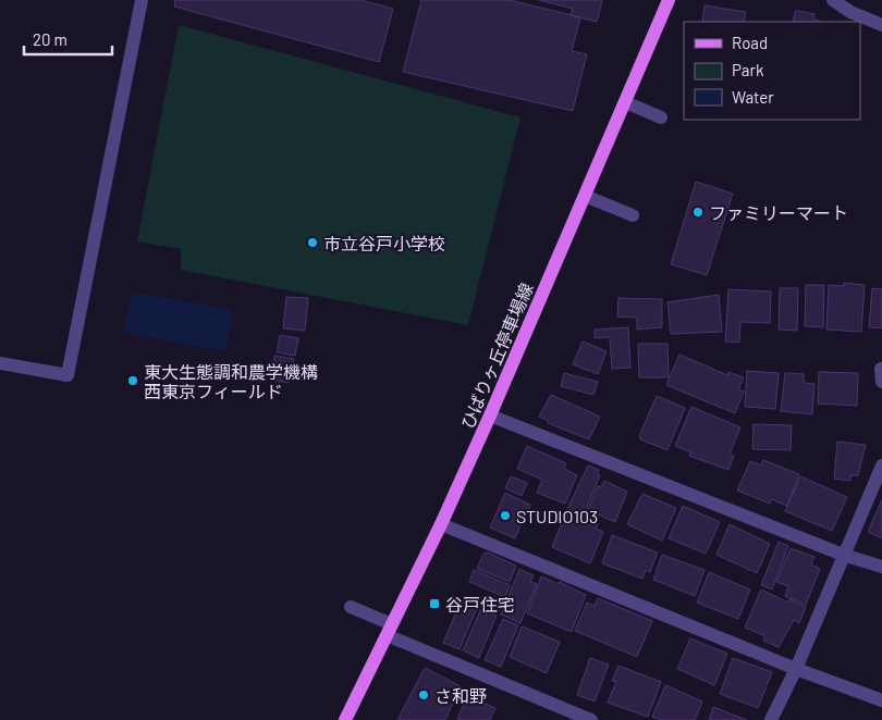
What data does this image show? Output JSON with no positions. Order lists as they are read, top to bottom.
{
  "streets": {
    "main road": ["ひばりヶ丘停車場線"]
  },
  "places": {
    "other": [
      "ファミリーマート",
      "市立谷戸小学校",
      "東大生態調和農学機構 西東京フィールド",
      "STUDIO103",
      "さ和野"
    ],
    "transit": ["谷戸住宅"]
  },
  "legend": ["Road", "Park", "Water"],
  "scale_bar": "20 m"
}
